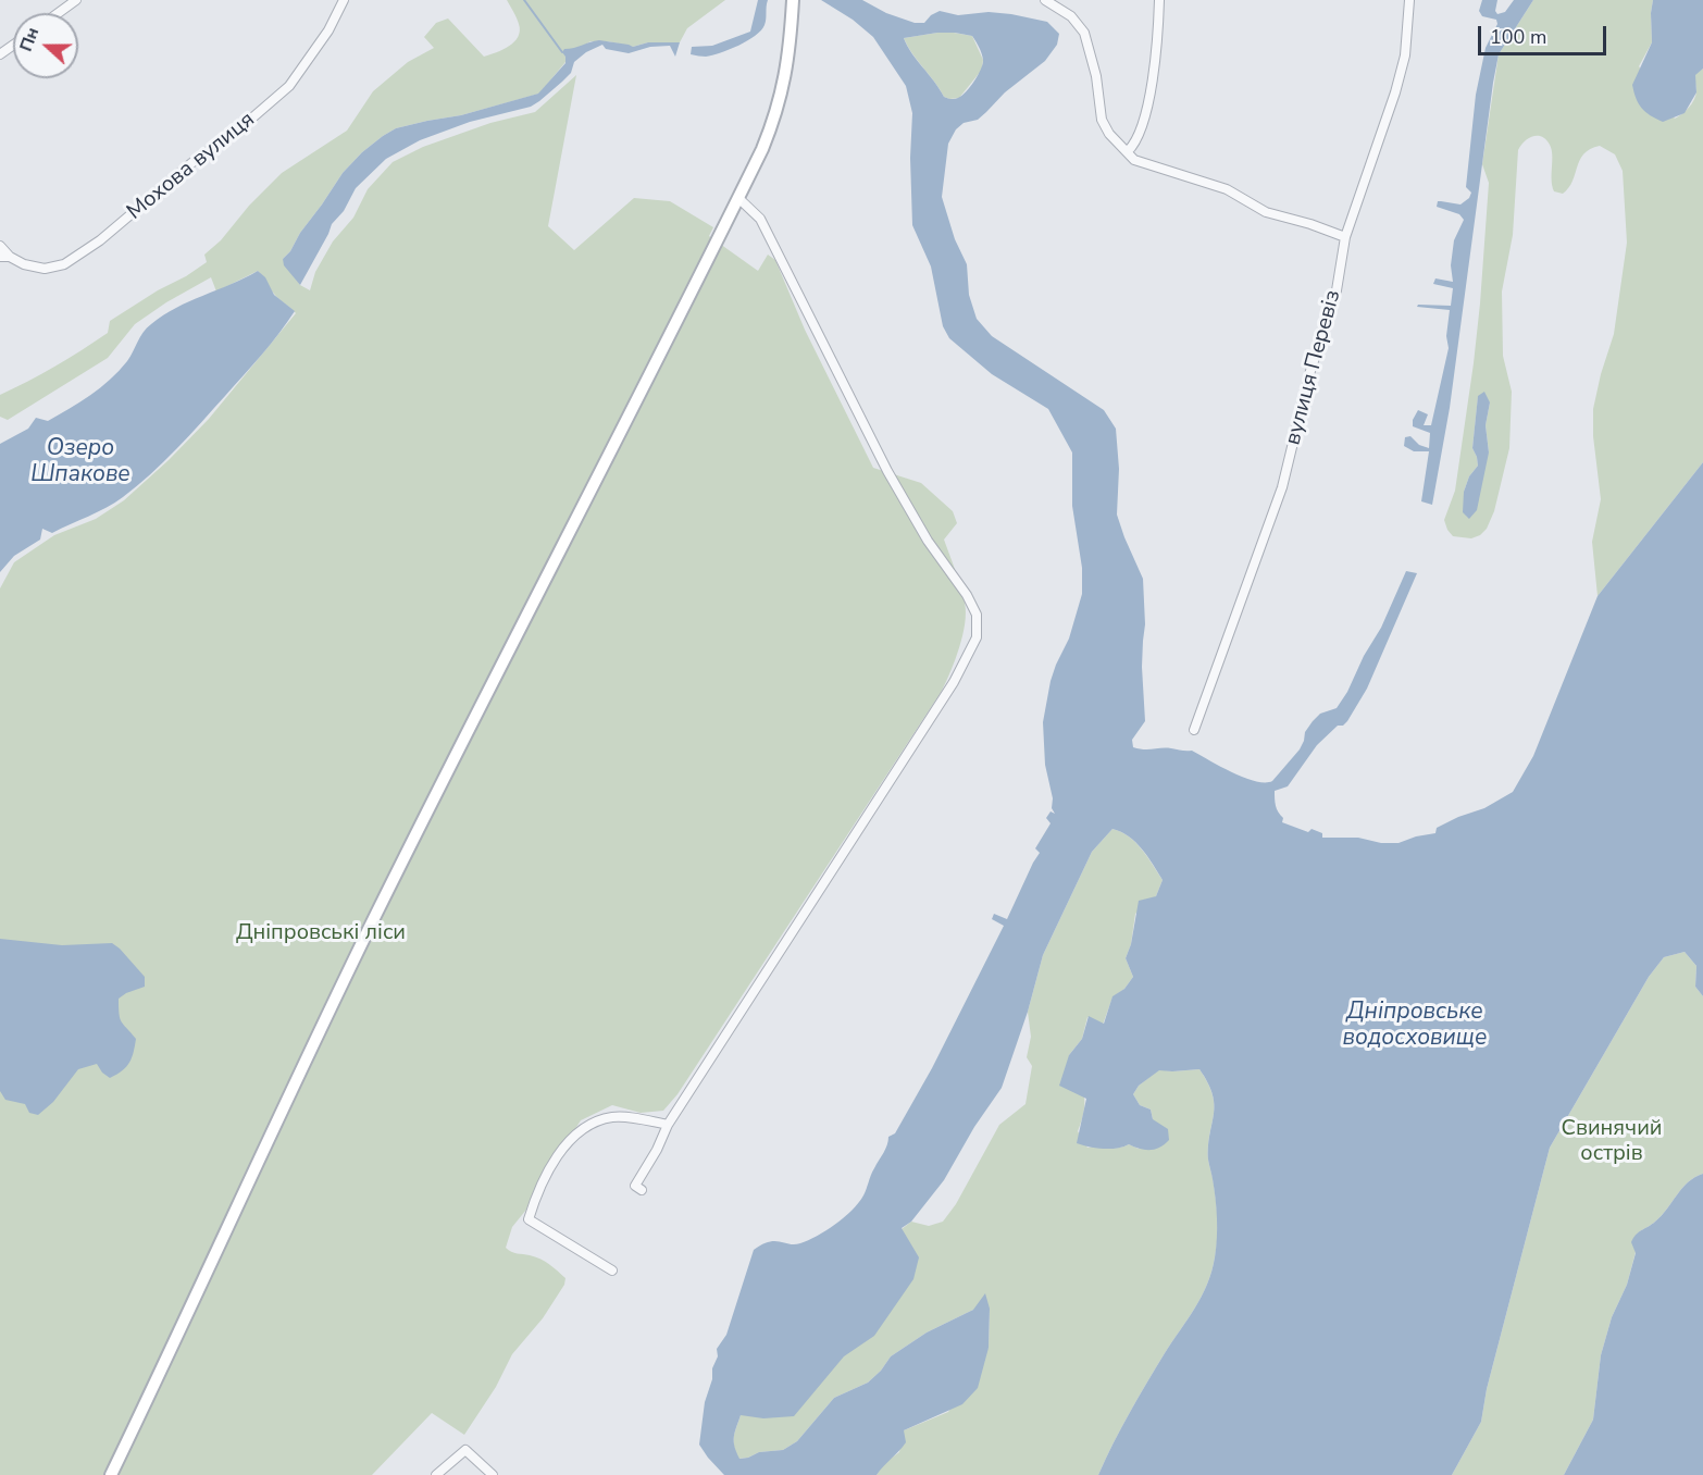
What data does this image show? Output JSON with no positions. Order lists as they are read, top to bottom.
{
  "streets": {
    "street": ["Мохова вулиця", "вулиця Перевіз"]
  },
  "water": ["Озеро Шпакове", "Дніпровське водосховище"],
  "parks": ["Дніпровські ліси", "Свинячий острів"],
  "scale_bar": "100 m",
  "north": "left"
}
